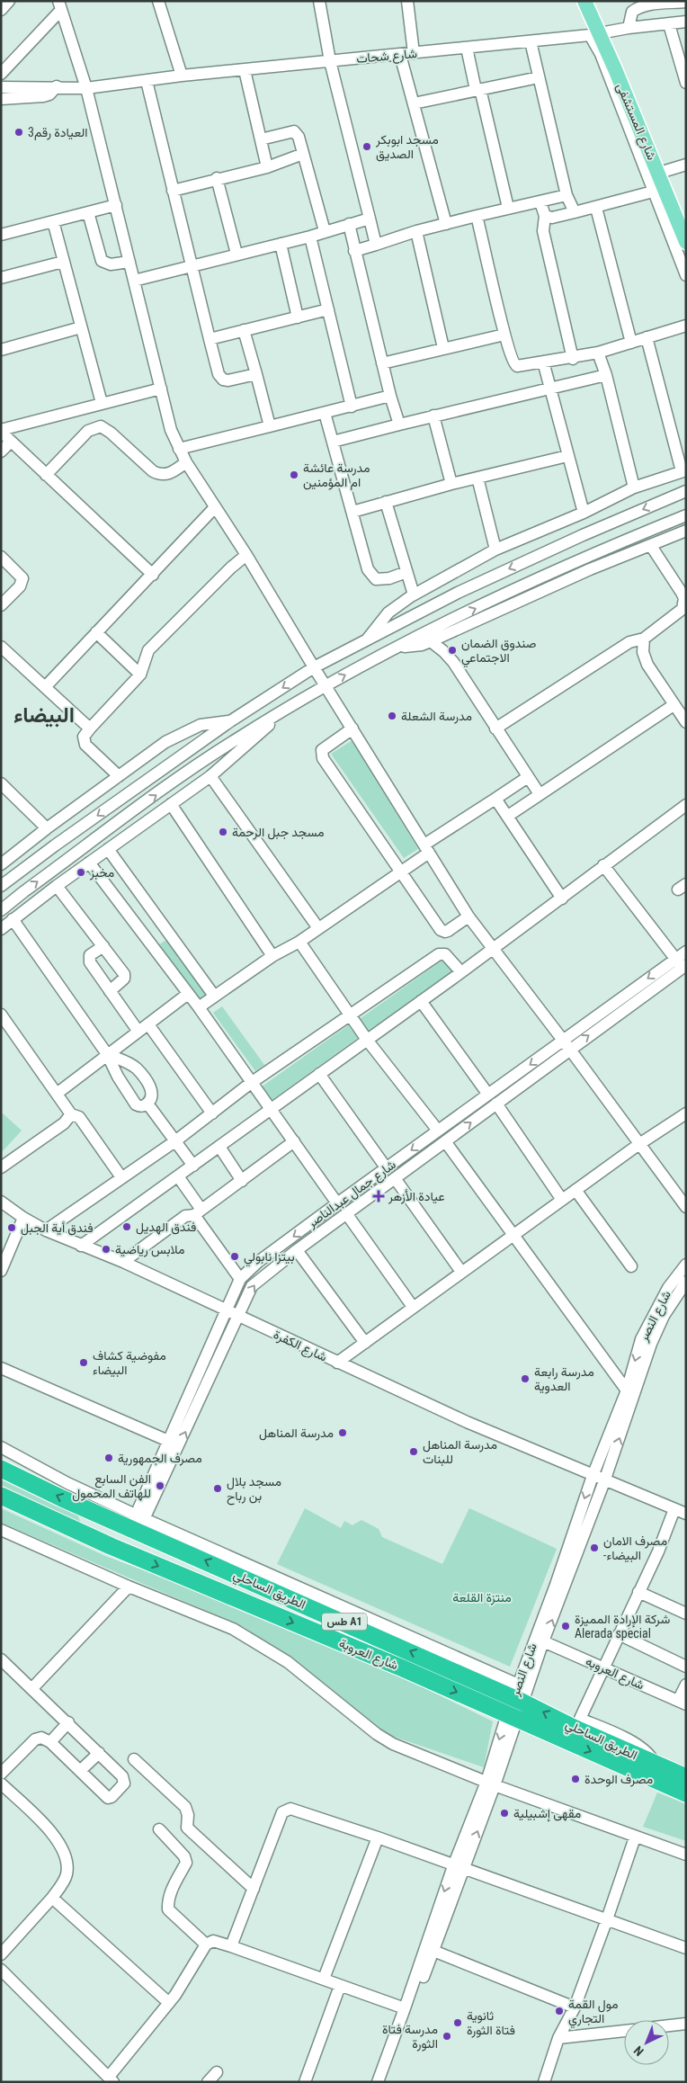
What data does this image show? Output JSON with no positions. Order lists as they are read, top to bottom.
{
  "streets": {
    "highway": ["الطريق الساحلي", "طس A1", "شارع العروبة"],
    "main road": ["شارع المستشفى"],
    "street": [
      "شارع شحات",
      "شارع جمال عبدالناصر",
      "شارع النصر",
      "شارع الكفرة",
      "شارع العروبه"
    ]
  },
  "crossings": [
    ["شارع شحات", "شارع المستشفى"],
    ["شارع جمال عبدالناصر", "شارع الكفرة"],
    ["شارع جمال عبدالناصر", "الطريق الساحلي"],
    ["شارع النصر", "شارع الكفرة"],
    ["شارع النصر", "الطريق الساحلي"],
    ["شارع النصر", "شارع العروبة"],
    ["شارع النصر", "شارع العروبه"]
  ],
  "one_way": ["شارع العروبة"],
  "districts": ["البيضاء"],
  "parks": ["منتزة القلعة"],
  "places": {
    "other": [
      "3العيادة رقم",
      "مسجد ابوبكر الصديق",
      "مدرسة عائشة ام المؤمنين",
      "صندوق الضمان الاجتماعي",
      "مدرسة الشعلة",
      "مسجد جبل الرحمة",
      "مخبز",
      "فندق الهديل",
      "فندق أية الجبل",
      "ملابس رياضية",
      "بيتزا نابولي",
      "مفوضية كشاف البيضاء",
      "مدرسة رابعة العدوية",
      "مدرسة المناهل",
      "مدرسة المناهل للبنات",
      "مصرف الجمهورية",
      "الفن السابع للهاتف المحمول",
      "مسجد بلال بن رباح",
      "مصرف الامان -البيضاء",
      "شركة الإرادة المميزة Alerada special",
      "مصرف الوحدة",
      "مقهى إشبيلية",
      "مول القمة التجاري",
      "ثانوية فتاة الثورة",
      "مدرسة فتاة الثورة"
    ],
    "health": ["عيادة الأزهر"]
  },
  "north": "bottom left"
}
